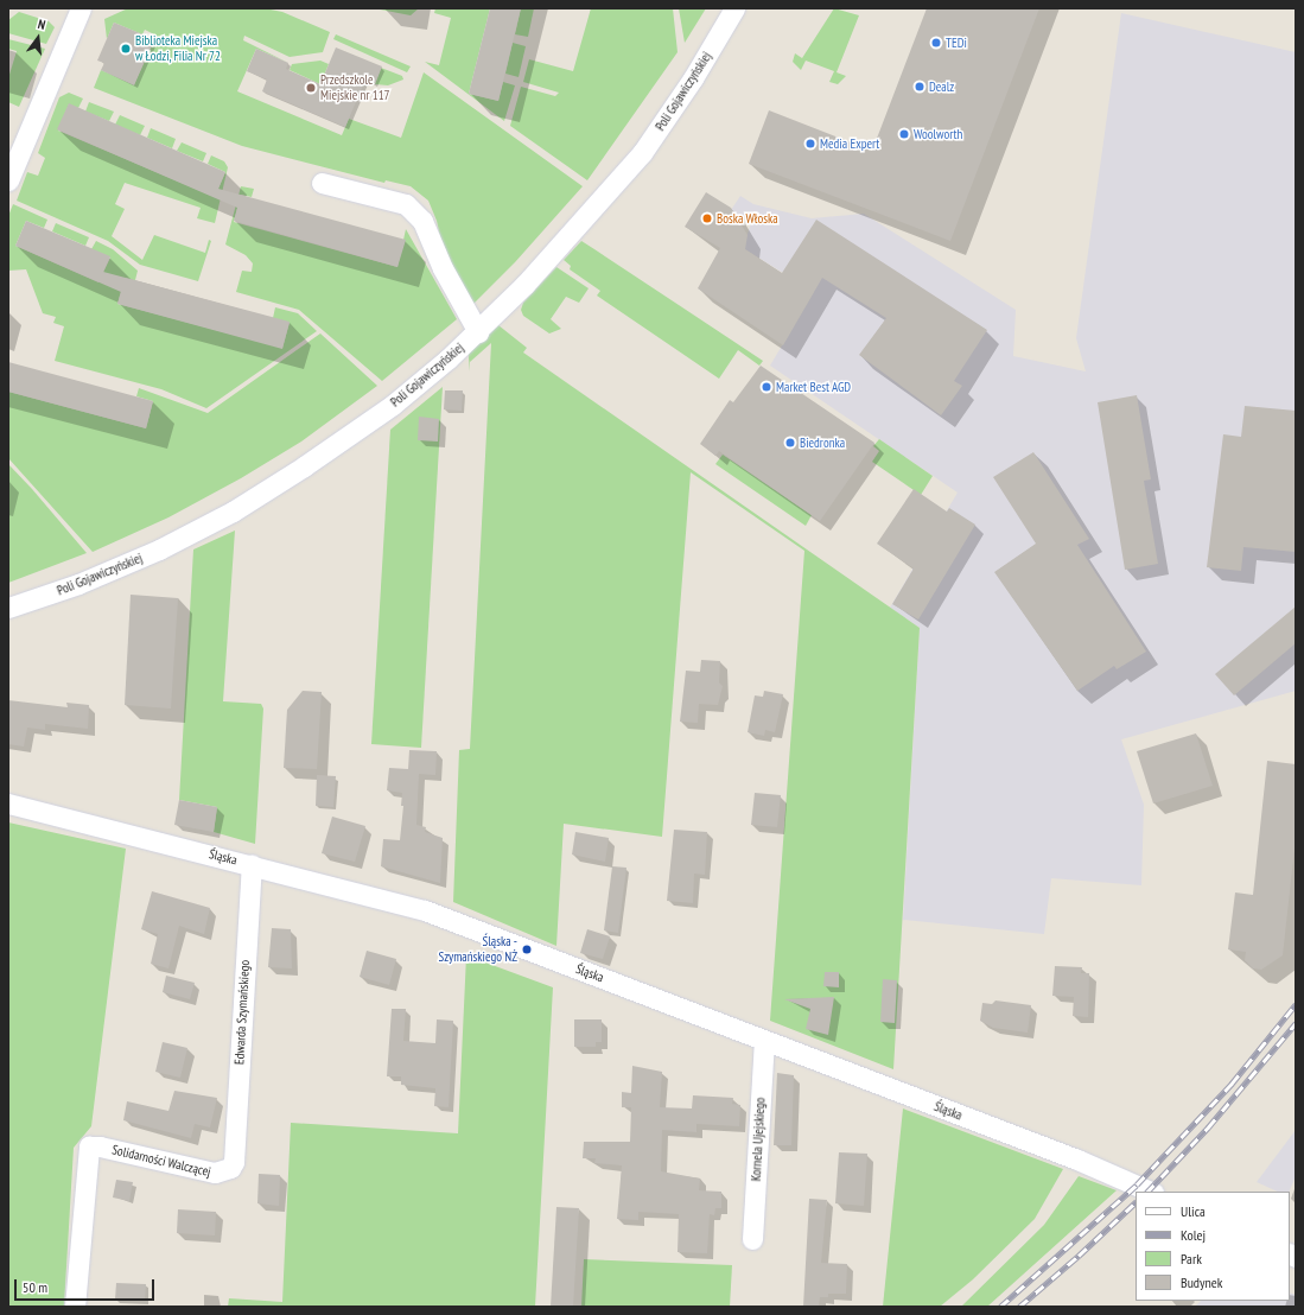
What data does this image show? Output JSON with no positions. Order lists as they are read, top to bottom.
{
  "streets": {
    "street": [
      "Poli Gojawiczyńskiej",
      "Śląska",
      "Edwarda Szymańskiego",
      "Kornela Ujejskiego",
      "Solidarności Walczącej"
    ]
  },
  "crossings": [
    ["Śląska", "Edwarda Szymańskiego"],
    ["Śląska", "Kornela Ujejskiego"],
    ["Edwarda Szymańskiego", "Solidarności Walczącej"]
  ],
  "places": [
    "TEDi",
    "Biblioteka Miejska w Łodzi, Filia Nr 72",
    "Dealz",
    "Przedszkole Miejskie nr 117",
    "Woolworth",
    "Media Expert",
    "Boska Włoska",
    "Market Best AGD",
    "Biedronka",
    "Śląska - Szymańskiego NŻ"
  ],
  "legend": [
    "Ulica",
    "Kolej",
    "Park",
    "Budynek"
  ],
  "scale_bar": "50 m",
  "north": "top"
}
